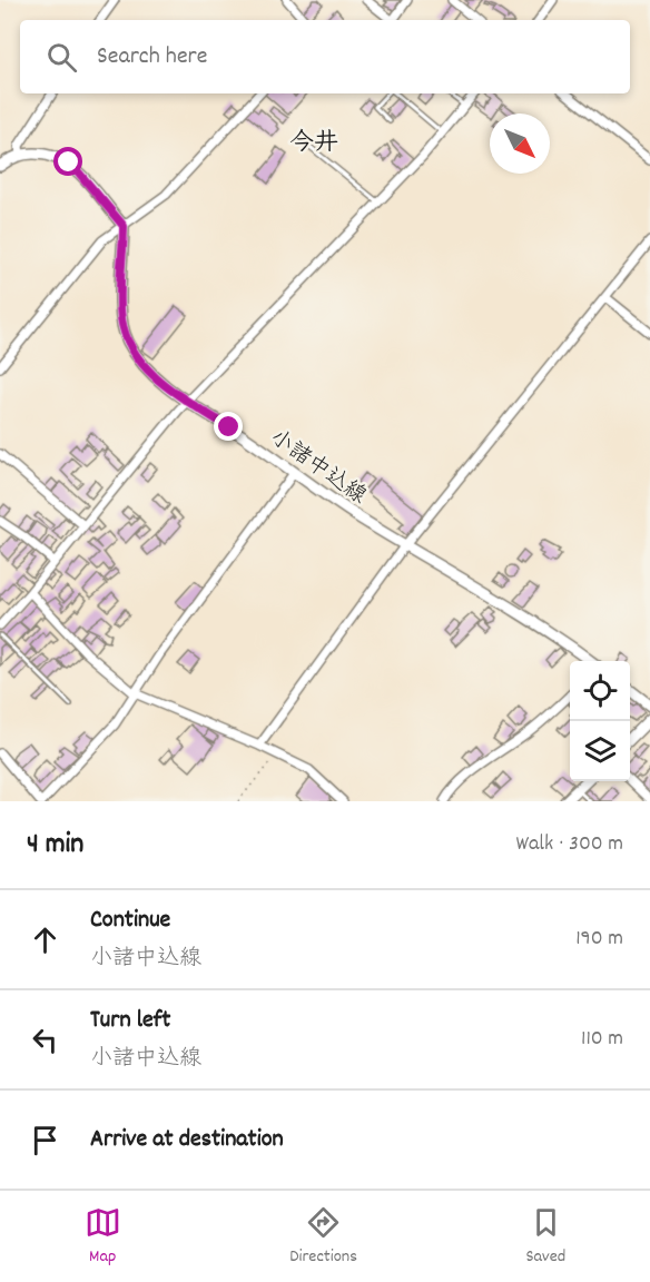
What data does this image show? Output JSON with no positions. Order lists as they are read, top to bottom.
{
  "streets": {
    "main road": ["小諸中込線"]
  },
  "districts": ["今井"],
  "north": "bottom right",
  "page": {
    "search": "Search here",
    "heading": ["4 min", "Walk · 300 m"],
    "list": [
      ["Continue", "小諸中込線", "190 m"],
      ["Turn left", "小諸中込線", "110 m"],
      "Arrive at destination"
    ],
    "nav": ["Map", "Directions", "Saved"]
  }
}
